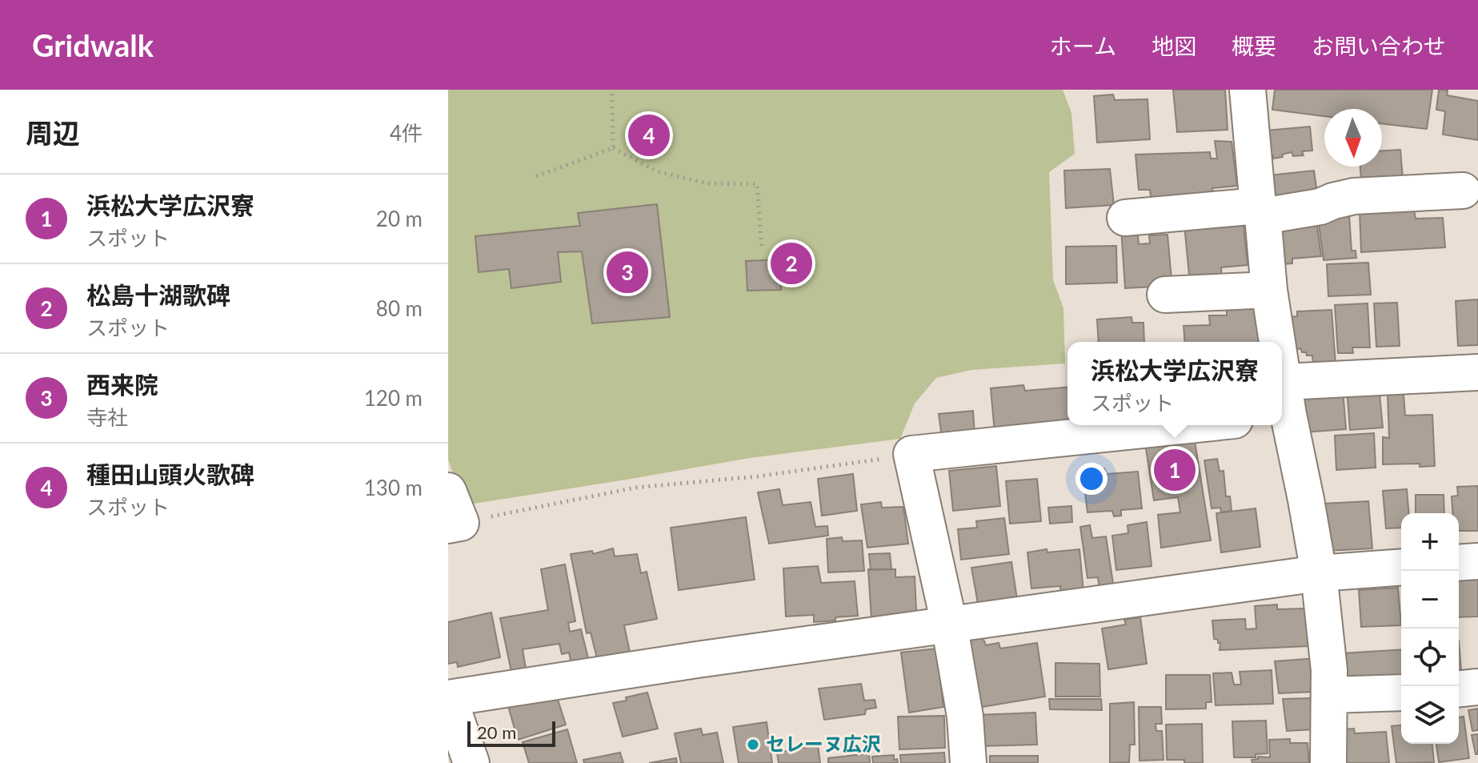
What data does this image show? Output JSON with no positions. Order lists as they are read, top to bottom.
{
  "places": ["セレーヌ広沢"],
  "scale_bar": "20 m",
  "north": "bottom",
  "page": {
    "header": "Gridwalk",
    "nav": [
      "ホーム",
      "地図",
      "概要",
      "お問い合わせ"
    ],
    "heading": ["周辺", "4件"],
    "pins": [
      "4",
      "2",
      "3",
      "1"
    ],
    "list": [
      {
        "mark": "1",
        "name": "浜松大学広沢寮",
        "note": "スポット",
        "value": "20 m"
      },
      {
        "mark": "2",
        "name": "松島十湖歌碑",
        "note": "スポット",
        "value": "80 m"
      },
      {
        "mark": "3",
        "name": "西来院",
        "note": "寺社",
        "value": "120 m"
      },
      {
        "mark": "4",
        "name": "種田山頭火歌碑",
        "note": "スポット",
        "value": "130 m"
      }
    ],
    "popup": ["浜松大学広沢寮", "スポット"],
    "map_buttons": ["+", "−"],
    "scale": "20 m"
  }
}
